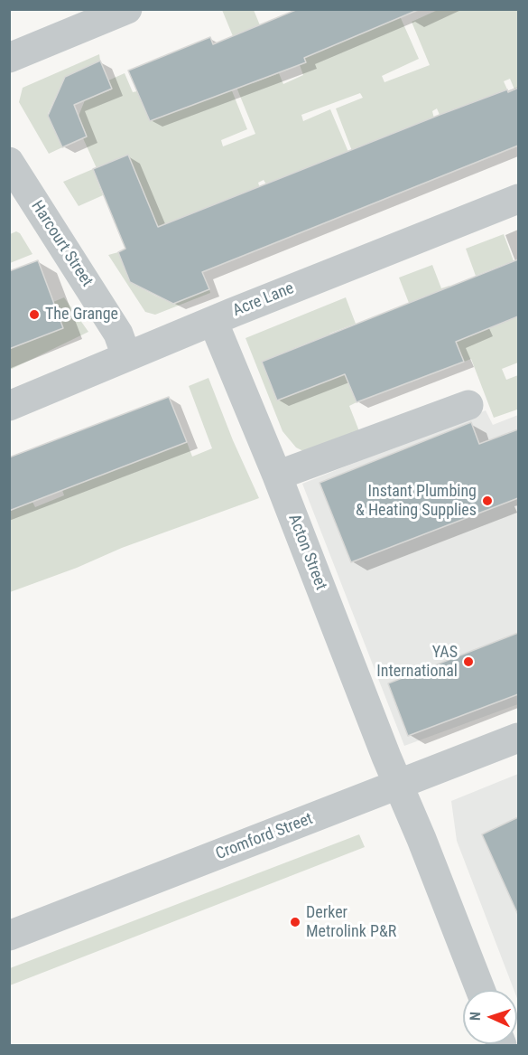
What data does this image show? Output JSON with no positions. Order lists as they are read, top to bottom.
{
  "streets": {
    "street": [
      "Harcourt Street",
      "Acre Lane",
      "Acton Street",
      "Cromford Street"
    ]
  },
  "crossings": [
    ["Harcourt Street", "Acre Lane"],
    ["Acre Lane", "Acton Street"],
    ["Acton Street", "Cromford Street"]
  ],
  "places": [
    "The Grange",
    "Instant Plumbing & Heating Supplies",
    "YAS International",
    "Derker Metrolink P&R"
  ],
  "north": "left"
}
